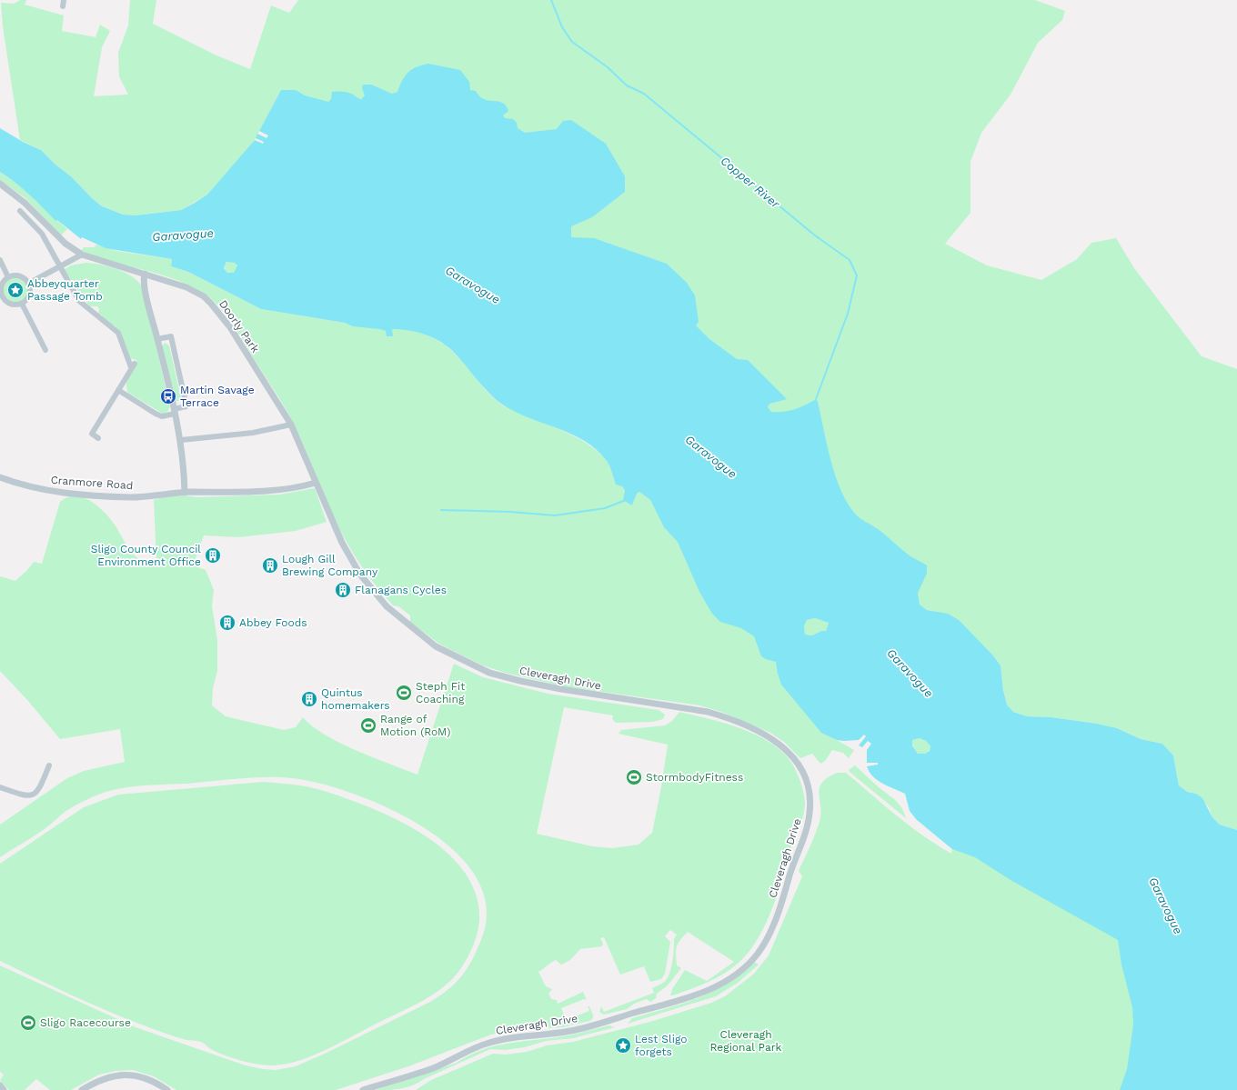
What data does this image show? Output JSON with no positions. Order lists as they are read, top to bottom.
{
  "streets": {
    "street": ["Doorly Park", "Cranmore Road", "Cleveragh Drive"]
  },
  "crossings": [
    ["Doorly Park", "Cleveragh Drive"]
  ],
  "water": ["Copper River", "Garavogue"],
  "parks": ["Cleveragh Regional Park"],
  "places": {
    "place": ["Abbeyquarter Passage Tomb", "Lest Sligo forgets"],
    "bus stop": ["Martin Savage Terrace"],
    "building": [
      "Sligo County Council Environment Office",
      "Lough Gill Brewing Company",
      "Flanagans Cycles",
      "Abbey Foods",
      "Quintus homemakers"
    ],
    "sports": [
      "Steph Fit Coaching",
      "Range of Motion (RoM)",
      "StormbodyFitness",
      "Sligo Racecourse"
    ]
  }
}
